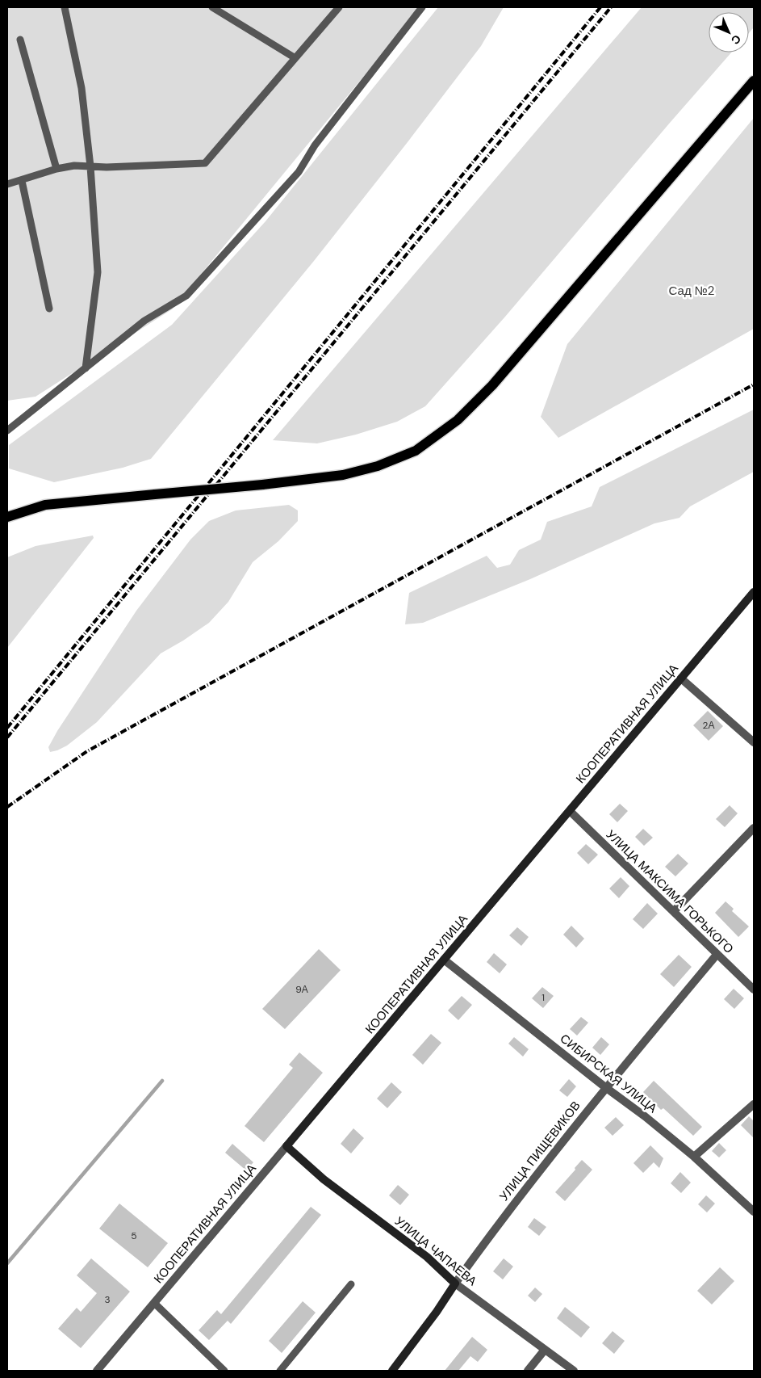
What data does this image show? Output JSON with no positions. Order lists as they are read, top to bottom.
{
  "streets": {
    "main road": ["КООПЕРАТИВНАЯ УЛИЦА", "УЛИЦА ПИЩЕВИКОВ", "УЛИЦА ЧАПАЕВА"],
    "street": ["УЛИЦА МАКСИМА ГОРЬКОГО", "СИБИРСКАЯ УЛИЦА"]
  },
  "crossings": [
    ["КООПЕРАТИВНАЯ УЛИЦА", "УЛИЦА МАКСИМА ГОРЬКОГО"],
    ["КООПЕРАТИВНАЯ УЛИЦА", "СИБИРСКАЯ УЛИЦА"],
    ["КООПЕРАТИВНАЯ УЛИЦА", "УЛИЦА ЧАПАЕВА"],
    ["УЛИЦА МАКСИМА ГОРЬКОГО", "УЛИЦА ПИЩЕВИКОВ"],
    ["СИБИРСКАЯ УЛИЦА", "УЛИЦА ПИЩЕВИКОВ"],
    ["УЛИЦА ПИЩЕВИКОВ", "УЛИЦА ЧАПАЕВА"]
  ],
  "parks": ["Сад №2"],
  "house_numbers": [
    "2А",
    "9А",
    "1",
    "5",
    "3"
  ],
  "north": "bottom right"
}
